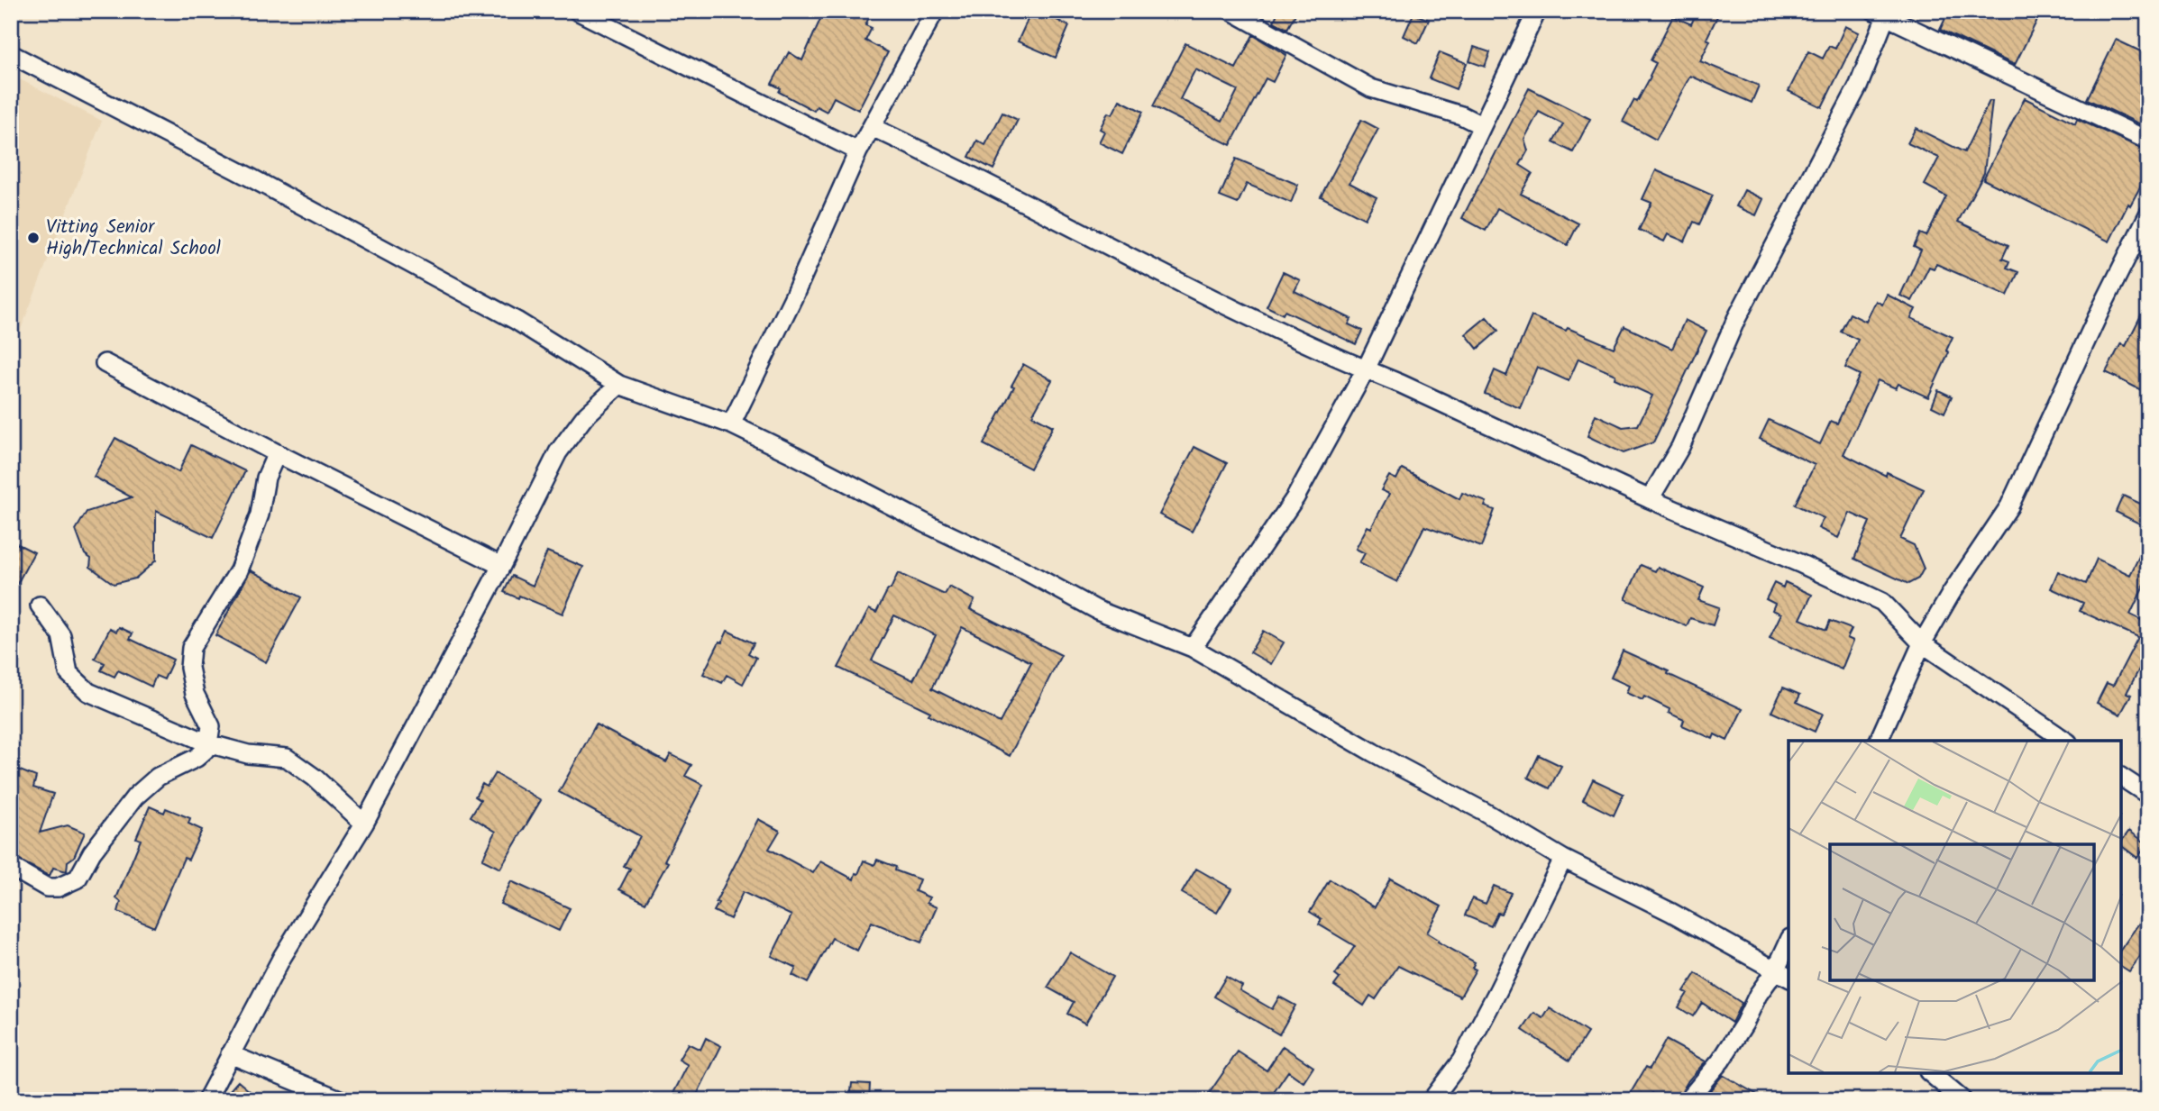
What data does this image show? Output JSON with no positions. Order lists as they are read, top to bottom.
{
  "places": ["Vitting Senior High/Technical School"]
}
